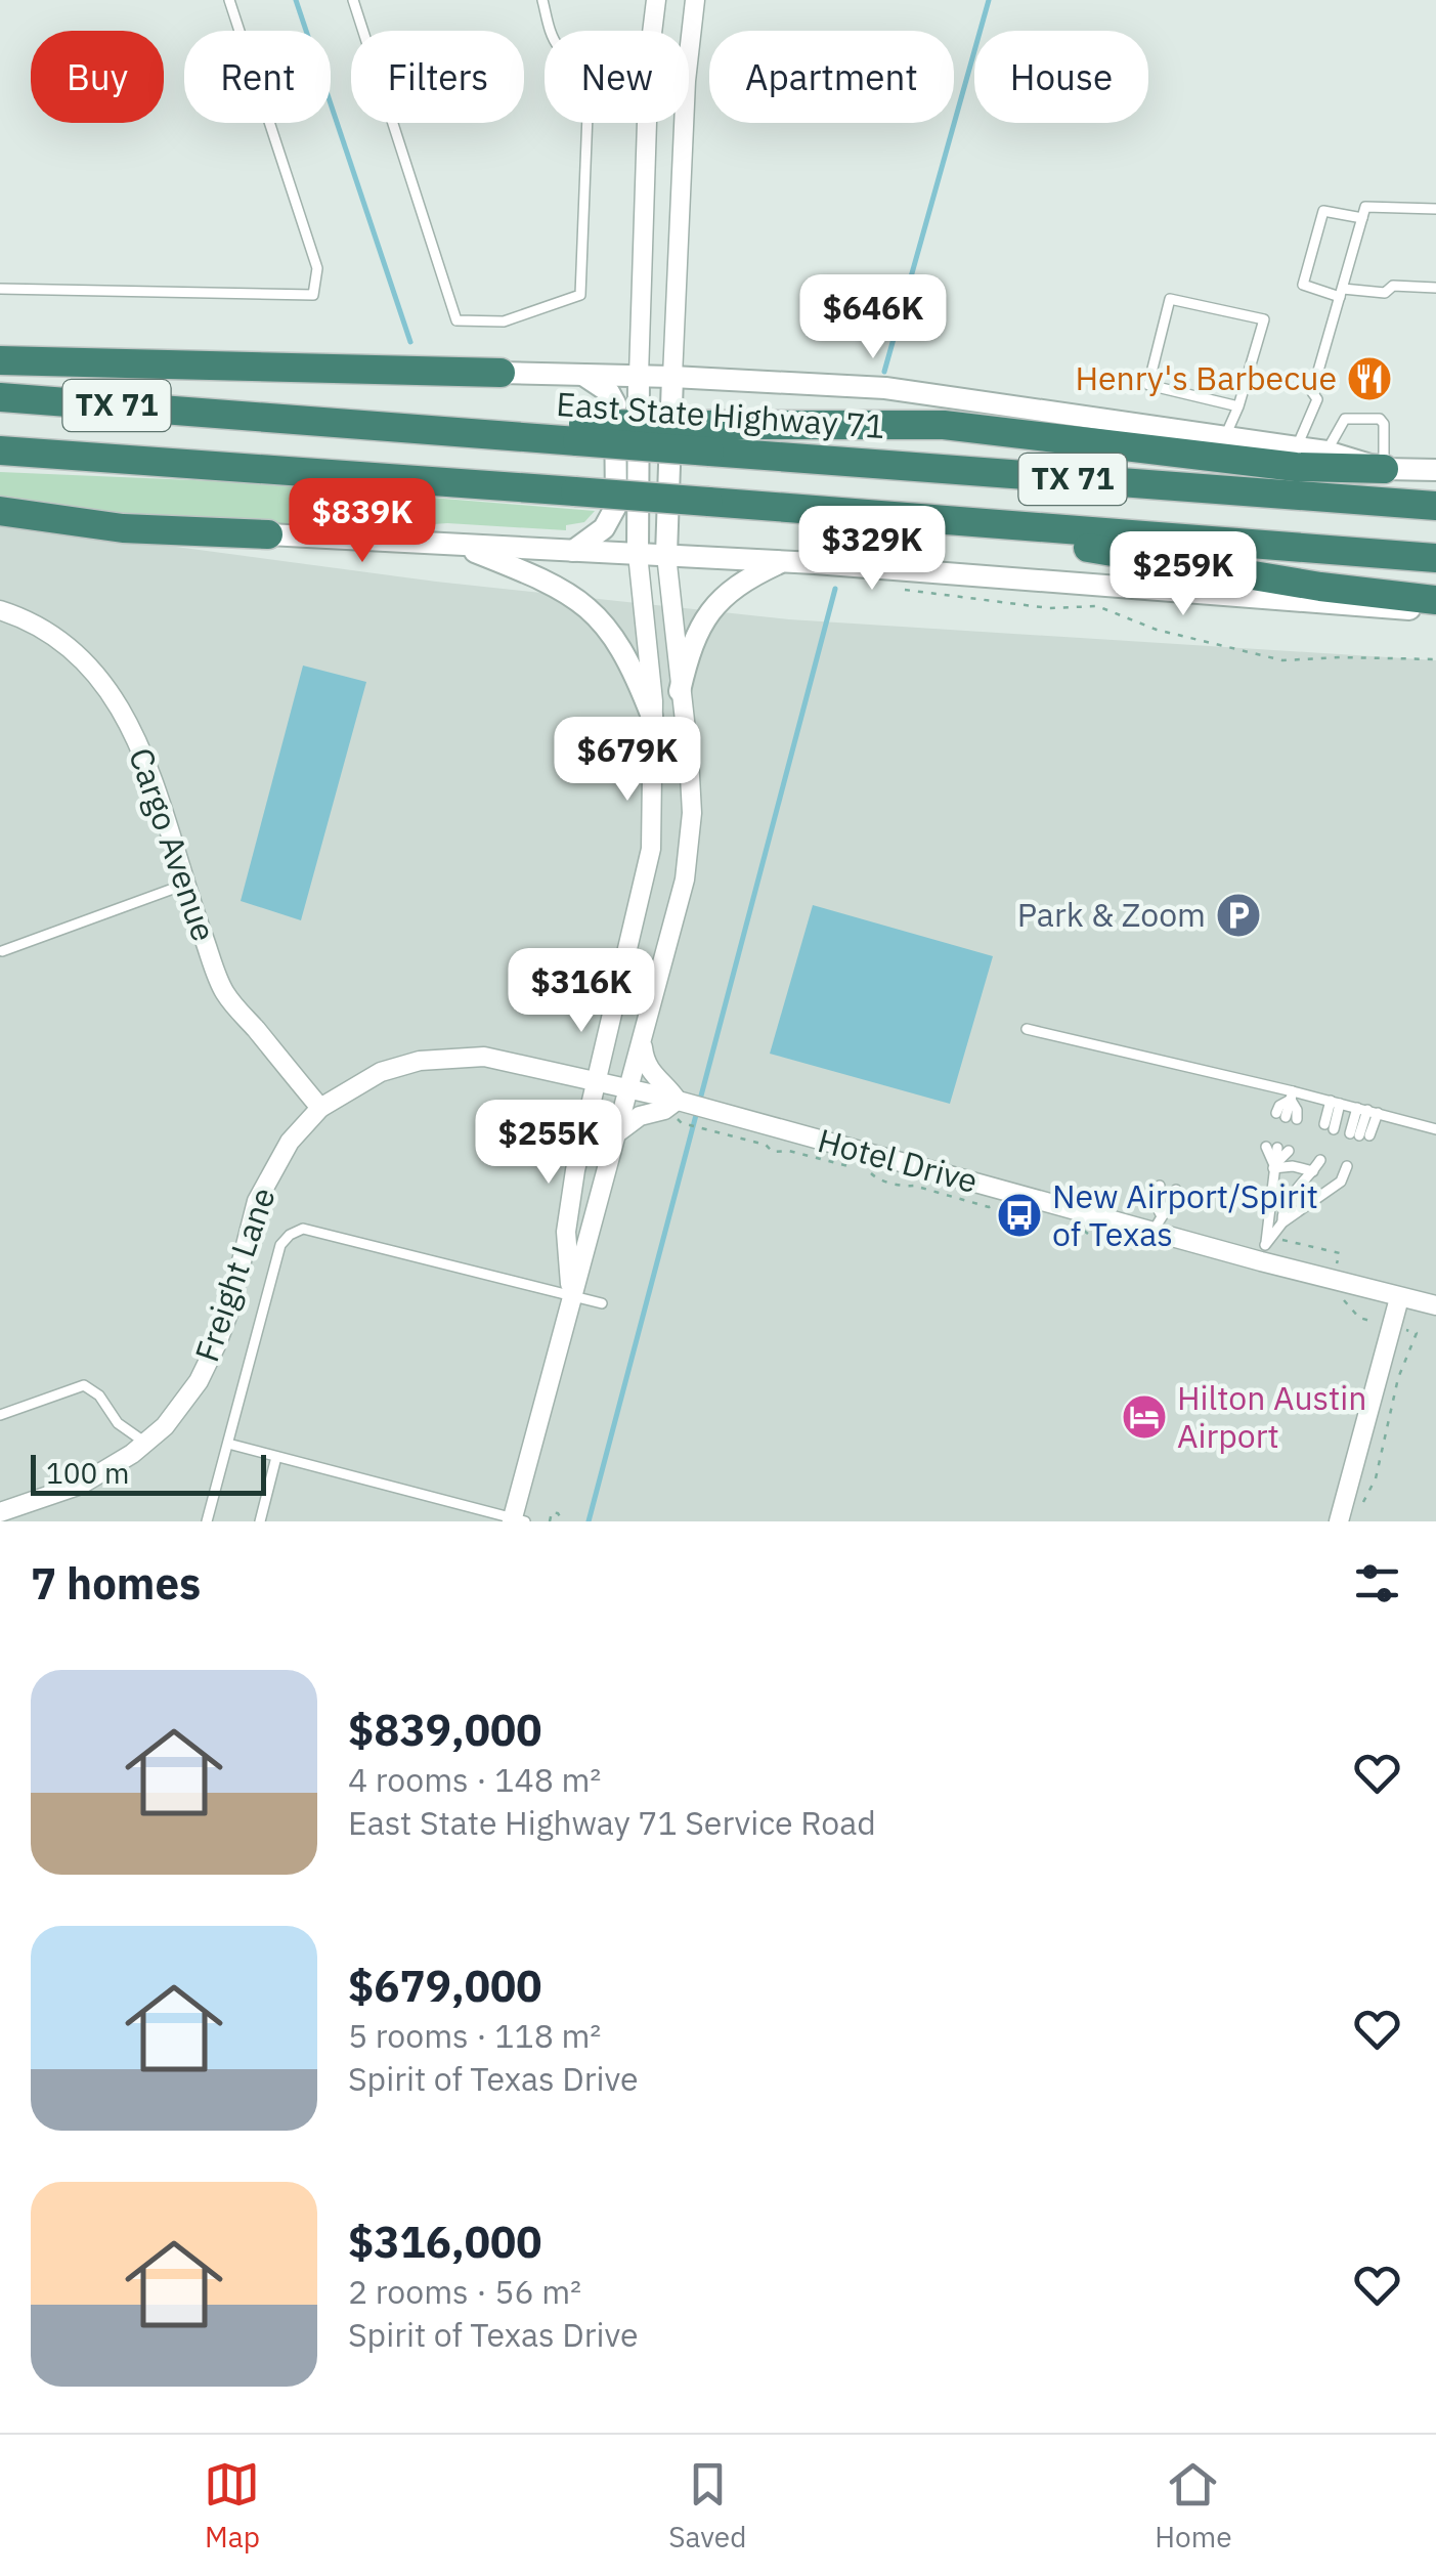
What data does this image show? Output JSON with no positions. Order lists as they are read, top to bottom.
{
  "streets": {
    "highway": ["TX 71", "East State Highway 71"],
    "street": ["Cargo Avenue", "Hotel Drive", "Freight Lane"]
  },
  "crossings": [
    ["TX 71", "East State Highway 71"],
    ["Cargo Avenue", "Freight Lane"],
    ["Hotel Drive", "Freight Lane"]
  ],
  "places": {
    "restaurant": ["Henry's Barbecue"],
    "parking": ["Park & Zoom"],
    "bus stop": ["New Airport/Spirit of Texas"],
    "hotel": ["Hilton Austin Airport"]
  },
  "scale_bar": "100 m",
  "page": {
    "chip": [
      "Buy",
      "Rent",
      "Filters",
      "New",
      "Apartment",
      "House"
    ],
    "price": [
      "$646K",
      "$839K",
      "$329K",
      "$259K",
      "$679K",
      "$316K",
      "$255K"
    ],
    "scale": "100 m",
    "heading": "7 homes",
    "list": [
      {
        "name": "$839,000",
        "note": "4 rooms · 148 m² · East State Highway 71 Service Road"
      },
      {
        "name": "$679,000",
        "note": "5 rooms · 118 m² · Spirit of Texas Drive"
      },
      {
        "name": "$316,000",
        "note": "2 rooms · 56 m² · Spirit of Texas Drive"
      }
    ],
    "tabs": ["Map", "Saved", "Home"]
  }
}
